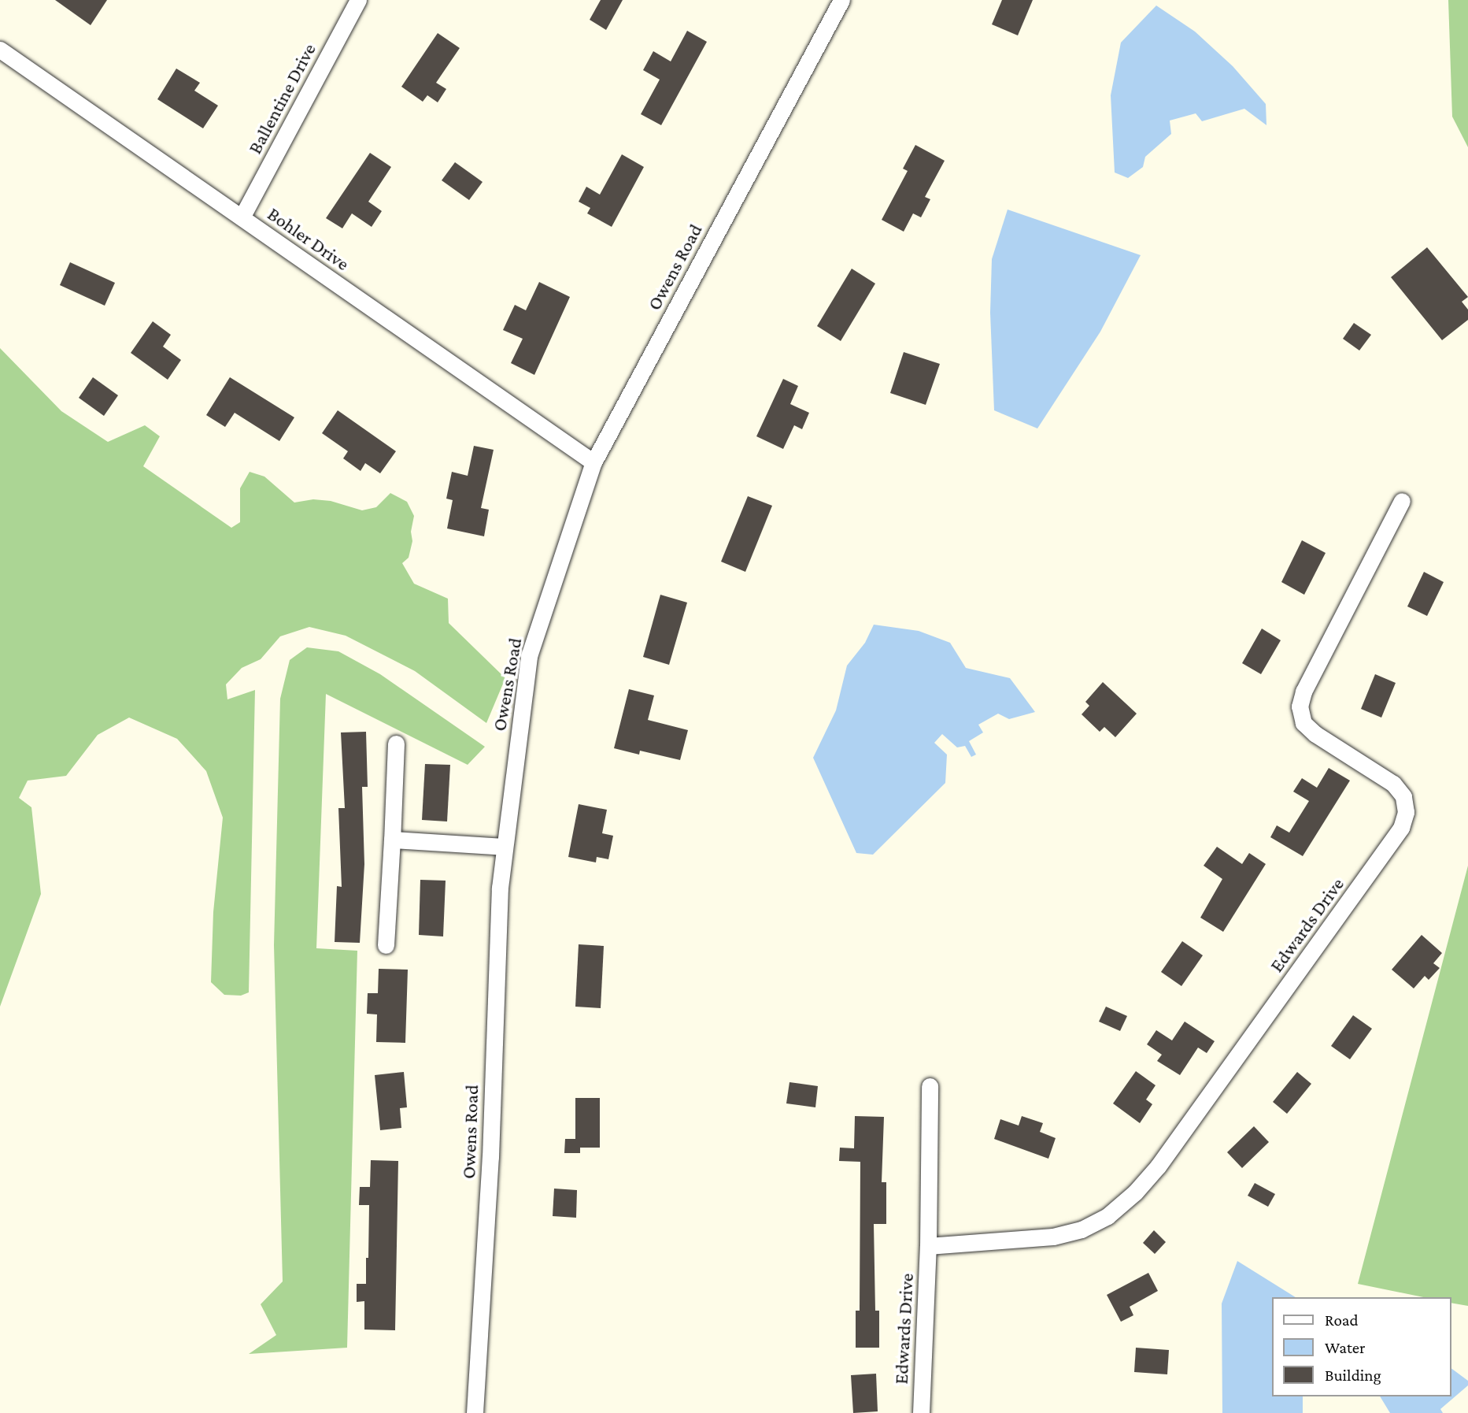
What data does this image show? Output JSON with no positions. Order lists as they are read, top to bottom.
{
  "streets": {
    "street": [
      "Ballentine Drive",
      "Bohler Drive",
      "Owens Road",
      "Edwards Drive"
    ]
  },
  "crossings": [
    ["Ballentine Drive", "Bohler Drive"],
    ["Bohler Drive", "Owens Road"]
  ],
  "legend": ["Road", "Water", "Building"]
}
